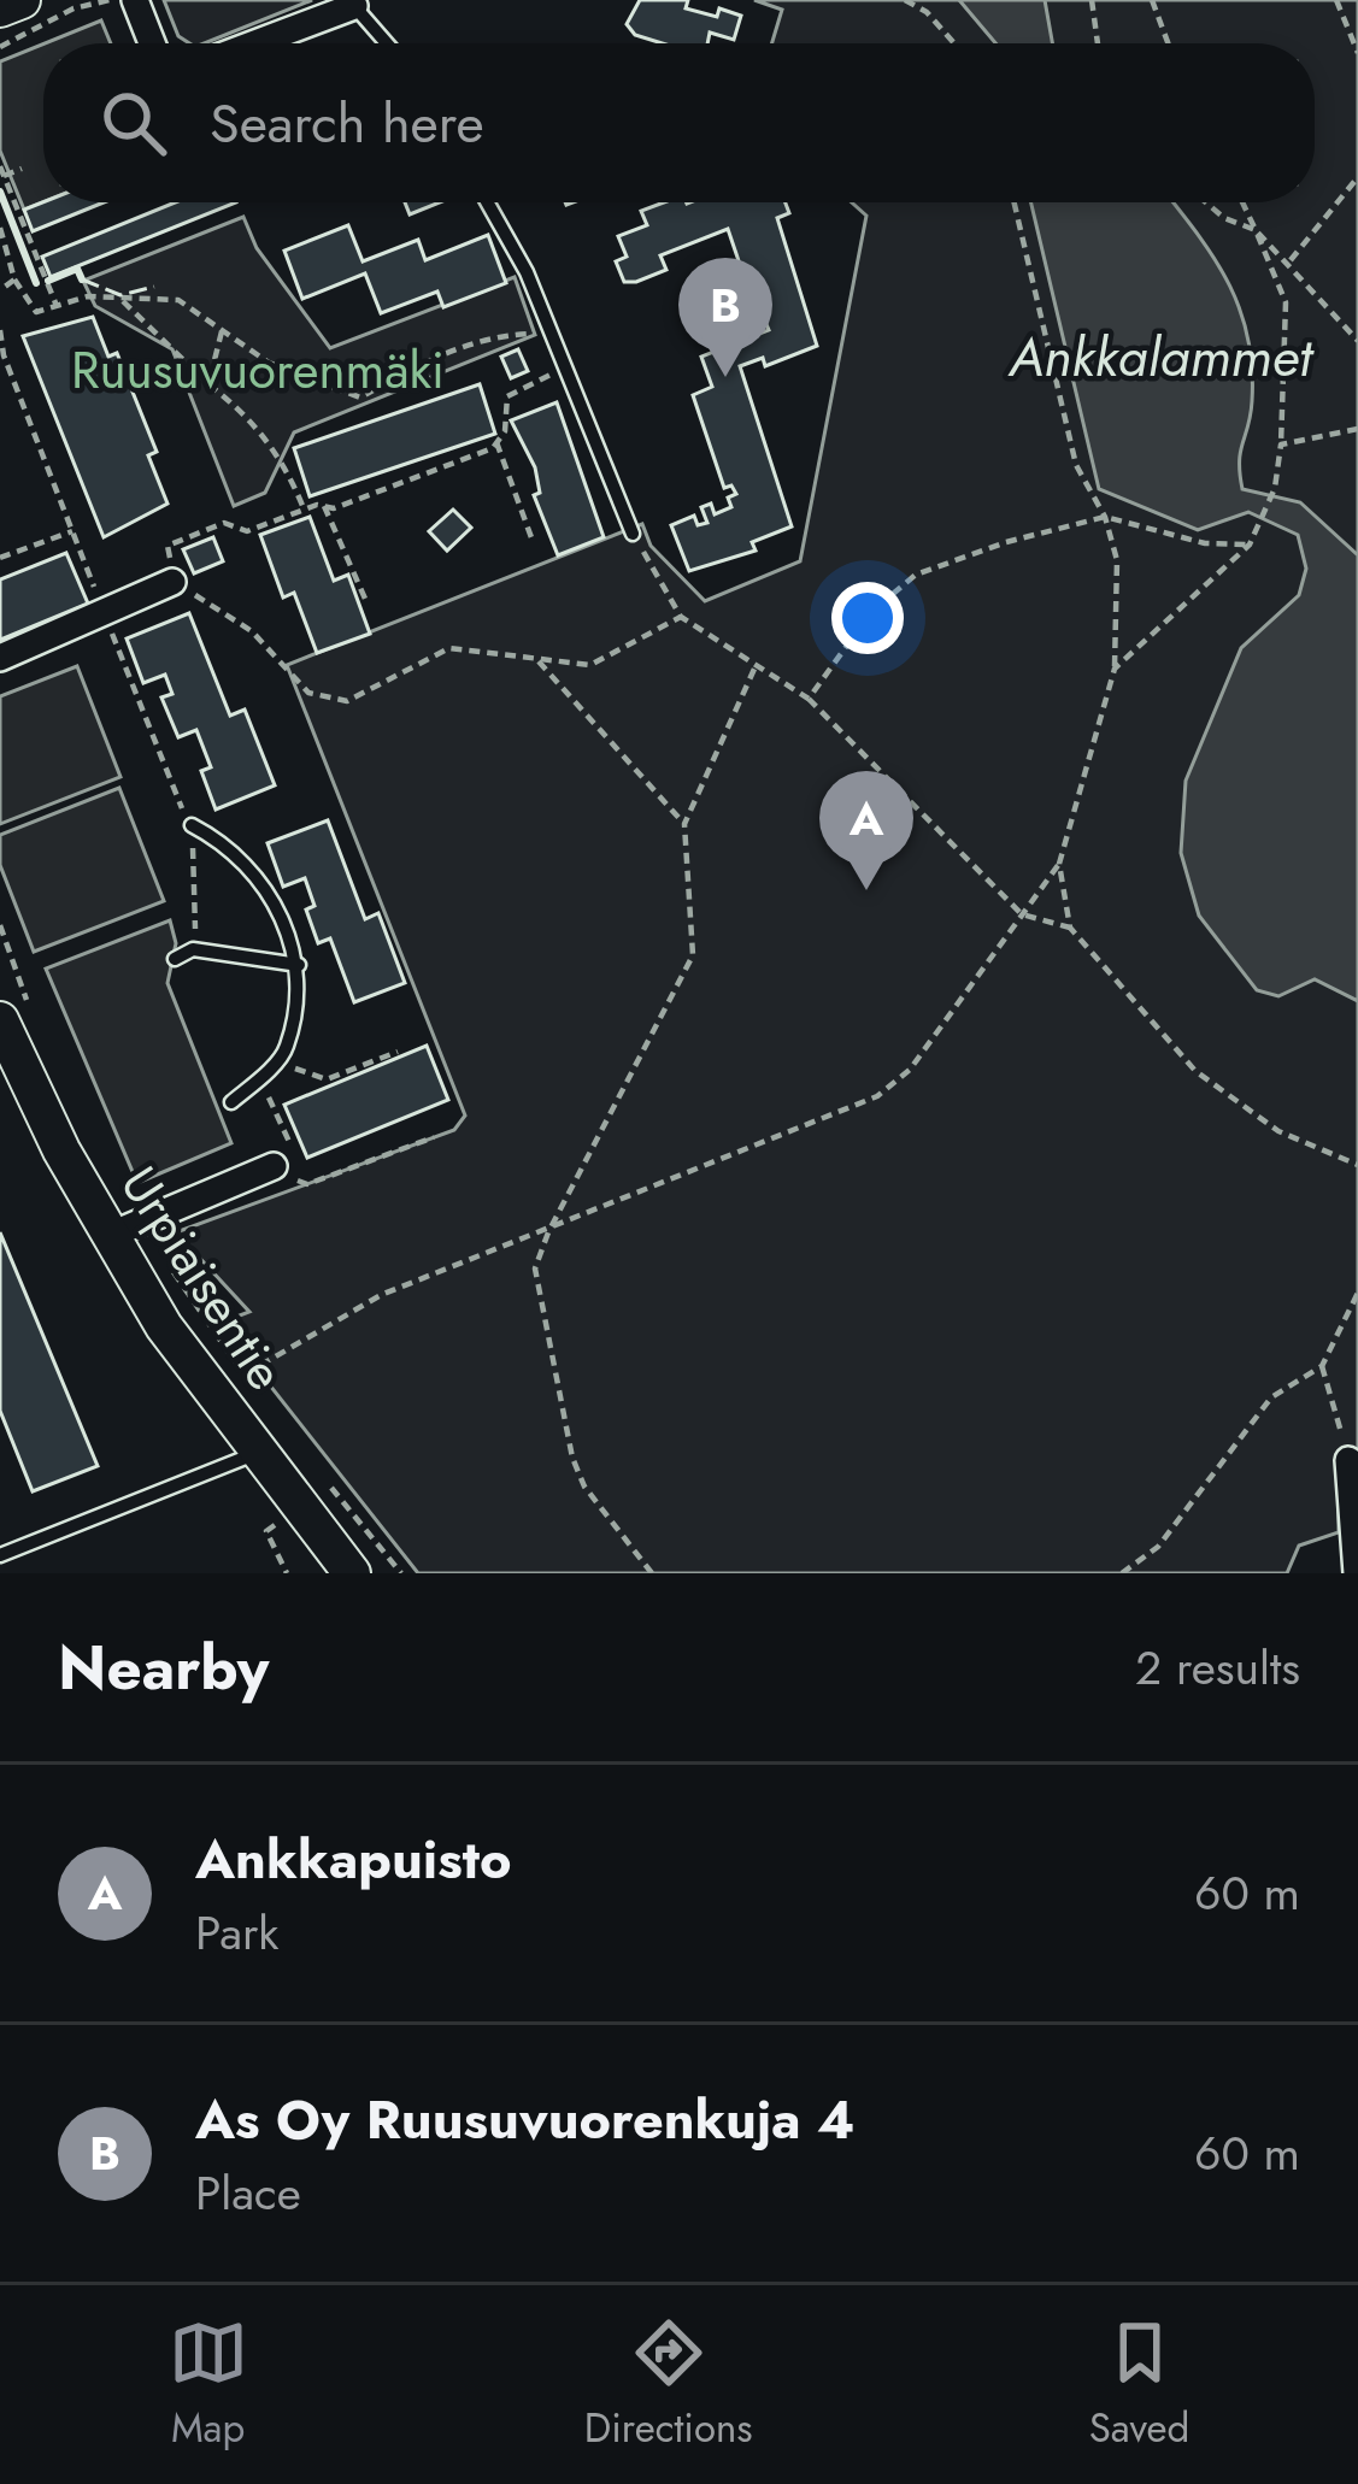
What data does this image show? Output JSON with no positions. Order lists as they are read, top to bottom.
{
  "streets": {
    "main road": ["Urpiaisentie"]
  },
  "water": ["Ankkalammet"],
  "parks": ["Ruusuvuorenmäki"],
  "page": {
    "search": "Search here",
    "pins": ["B", "A"],
    "heading": ["Nearby", "2 results"],
    "list": [
      {
        "mark": "A",
        "name": "Ankkapuisto",
        "note": "Park",
        "value": "60 m"
      },
      {
        "mark": "B",
        "name": "As Oy Ruusuvuorenkuja 4",
        "note": "Place",
        "value": "60 m"
      }
    ],
    "nav": ["Map", "Directions", "Saved"]
  }
}
